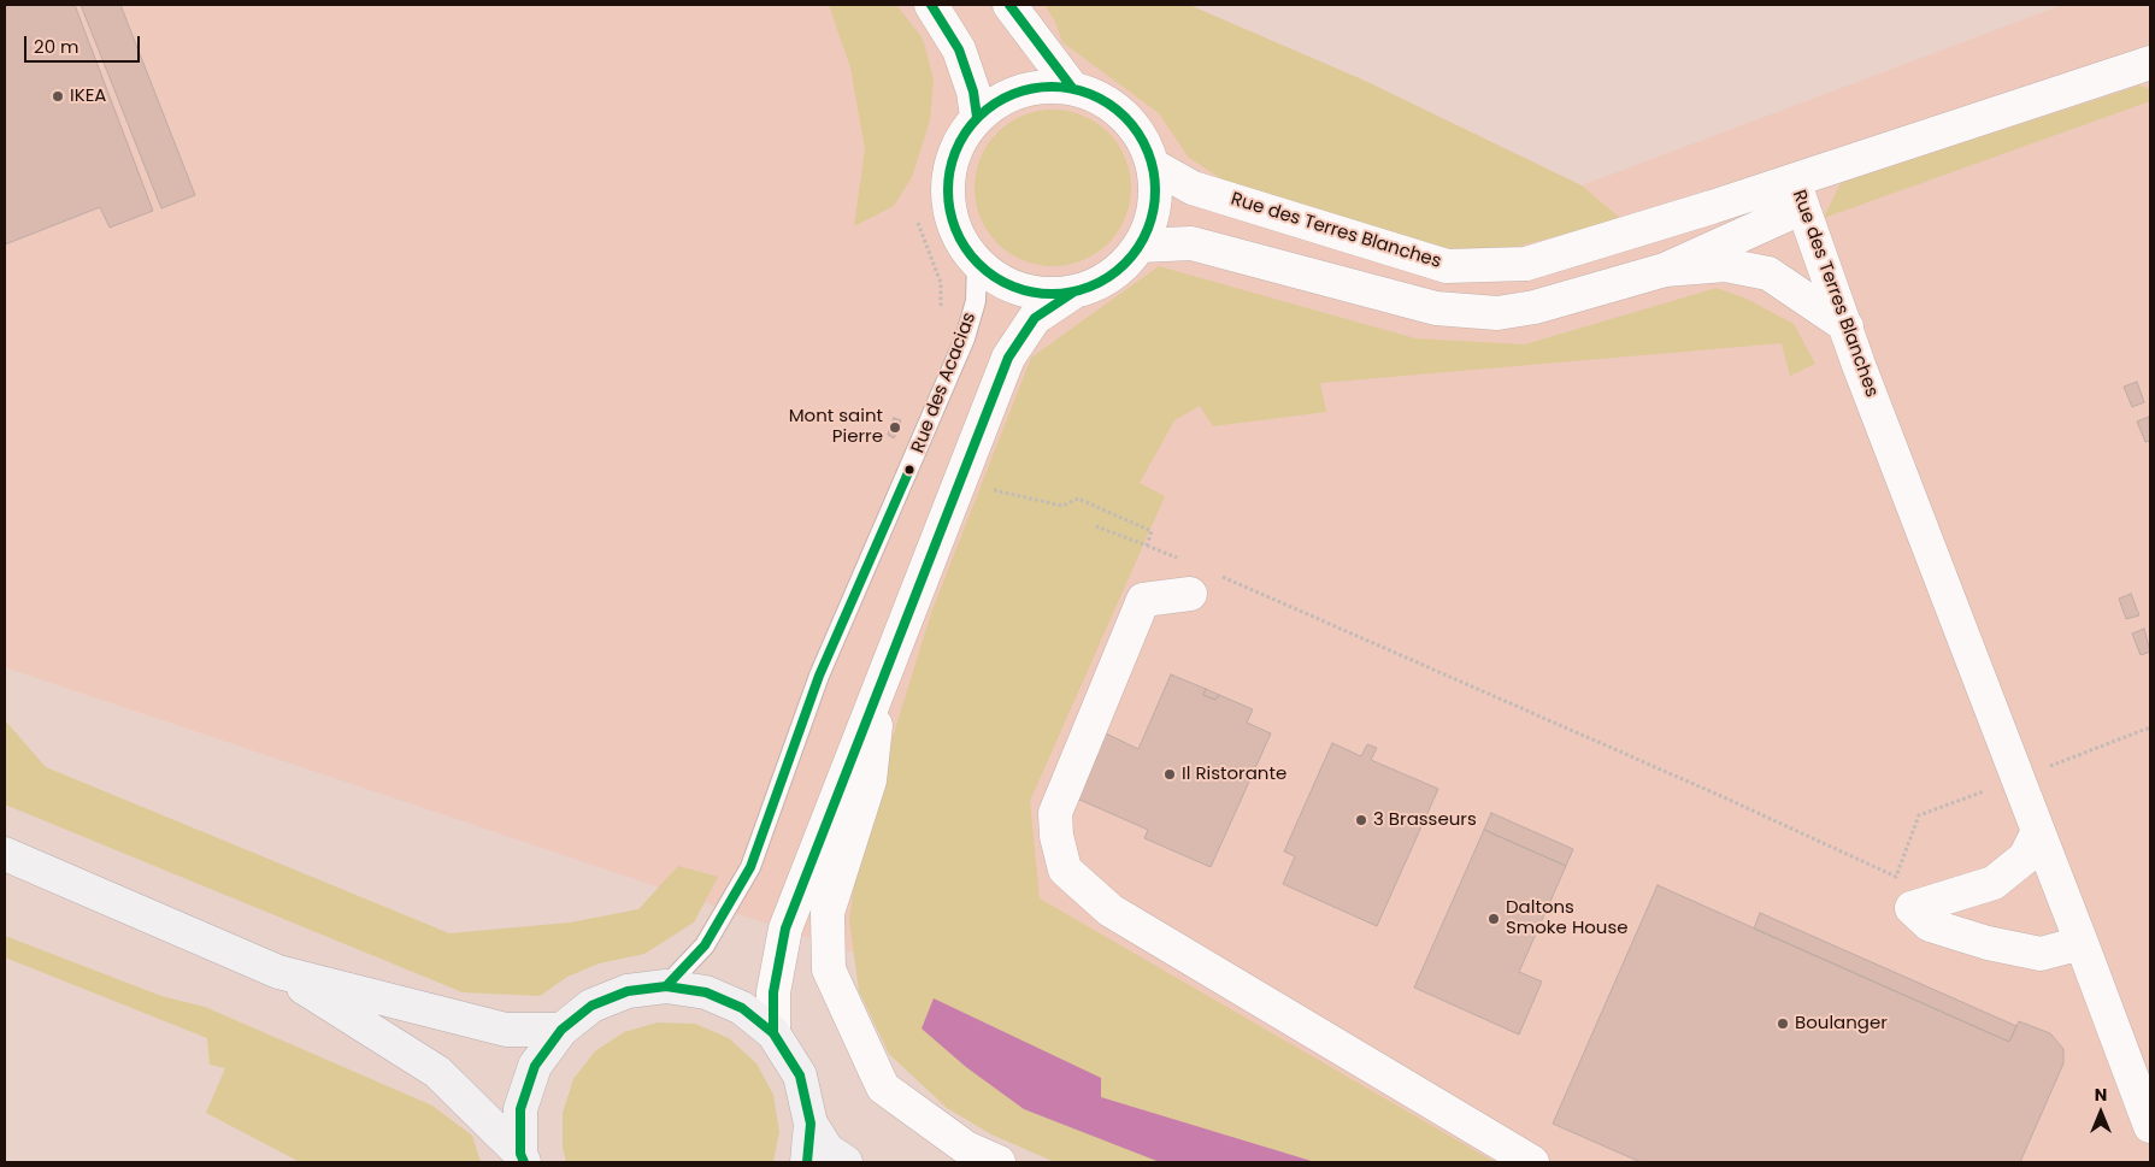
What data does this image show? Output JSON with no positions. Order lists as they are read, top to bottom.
{
  "streets": {
    "street": ["Rue des Terres Blanches"],
    "lane": ["Rue des Acacias"]
  },
  "crossings": [
    ["Rue des Terres Blanches", "Rue des Acacias"]
  ],
  "places": [
    "IKEA",
    "Mont saint Pierre",
    "Il Ristorante",
    "3 Brasseurs",
    "Daltons Smoke House",
    "Boulanger"
  ],
  "scale_bar": "20 m",
  "north": "top"
}
